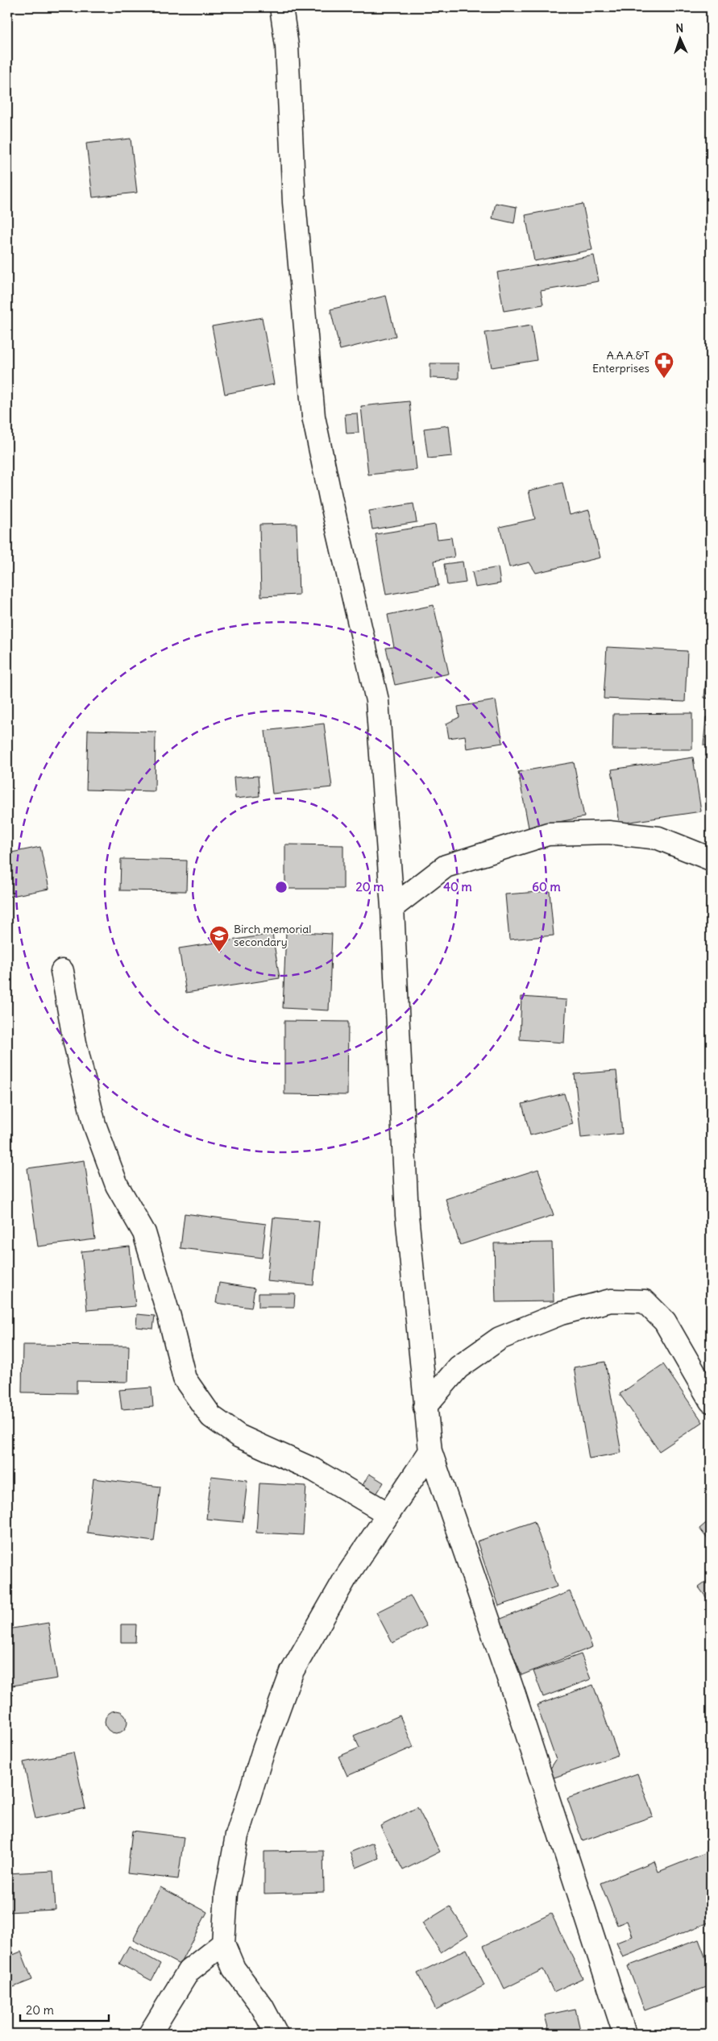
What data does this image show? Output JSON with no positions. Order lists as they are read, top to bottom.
{
  "places": {
    "pharmacy": ["A.A.A.&T Enterprises"],
    "school or university": ["Birch memorial secondary"]
  },
  "scale_bar": "20 m",
  "north": "top",
  "rings": ["20 m", "40 m", "60 m"]
}
